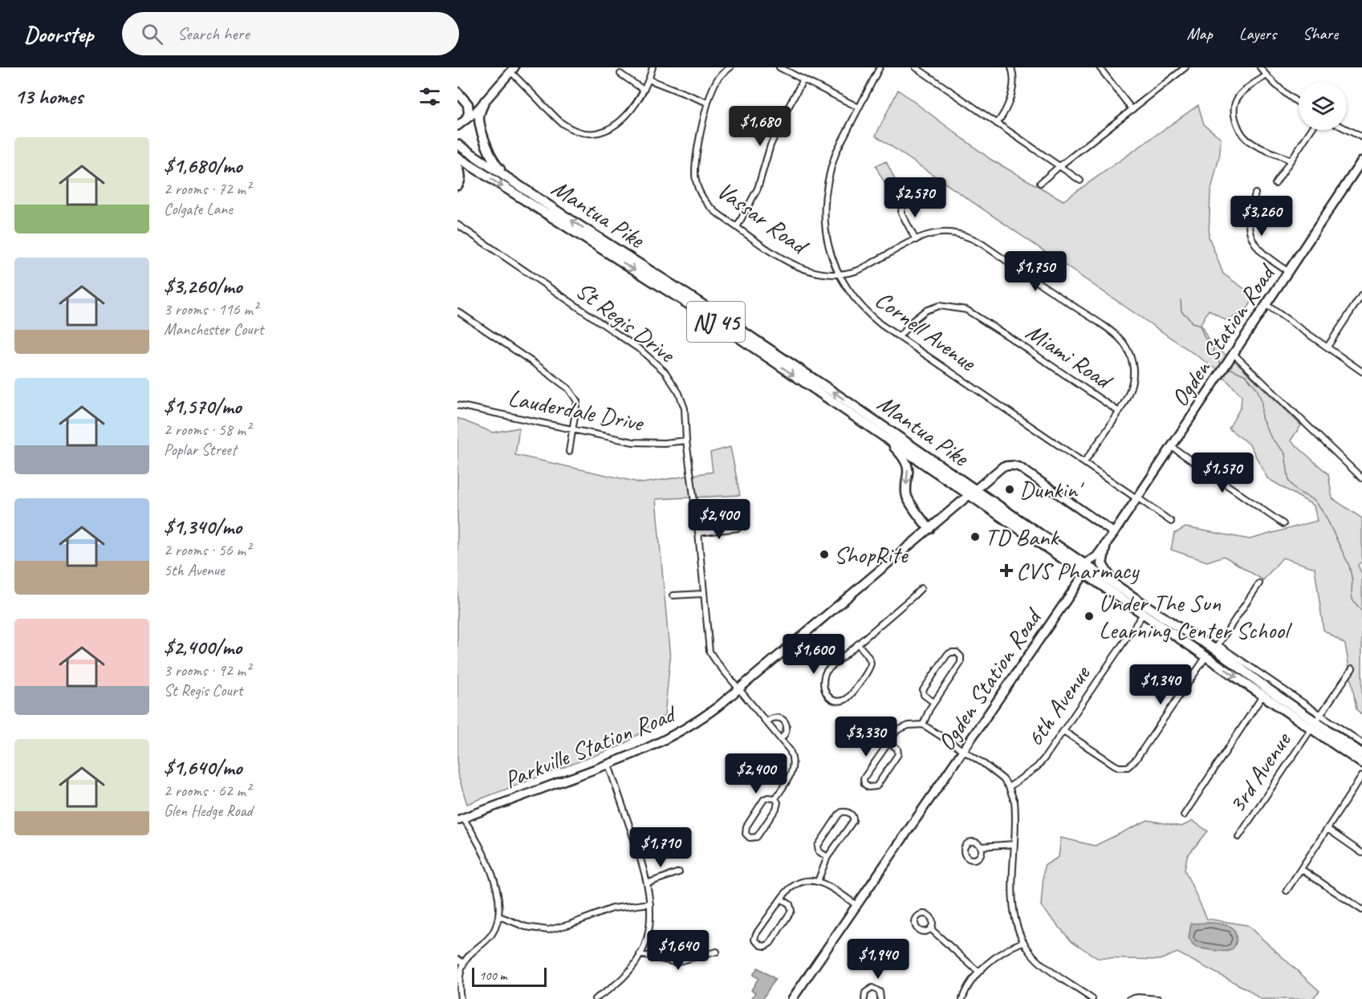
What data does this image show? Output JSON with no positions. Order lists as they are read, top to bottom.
{
  "streets": {
    "main road": ["Mantua Pike", "NJ 45"],
    "street": [
      "Vassar Road",
      "St Regis Drive",
      "Cornell Avenue",
      "Ogden Station Road",
      "Miami Road",
      "Lauderdale Drive",
      "6th Avenue",
      "Parkville Station Road",
      "3rd Avenue"
    ]
  },
  "crossings": [
    ["Mantua Pike", "Ogden Station Road"],
    ["Mantua Pike", "6th Avenue"],
    ["Mantua Pike", "Parkville Station Road"],
    ["Mantua Pike", "3rd Avenue"],
    ["Vassar Road", "Cornell Avenue"],
    ["Vassar Road", "Miami Road"],
    ["St Regis Drive", "Lauderdale Drive"],
    ["St Regis Drive", "Parkville Station Road"],
    ["Cornell Avenue", "Ogden Station Road"],
    ["Cornell Avenue", "Miami Road"],
    ["Ogden Station Road", "Parkville Station Road"]
  ],
  "places": {
    "other": [
      "Dunkin'",
      "TD Bank",
      "ShopRite",
      "Under The Sun Learning Center School"
    ],
    "health": ["CVS Pharmacy"]
  },
  "scale_bar": "100 m",
  "page": {
    "header": "Doorstep",
    "search": "Search here",
    "nav": ["Map", "Layers", "Share"],
    "heading": "13 homes",
    "price": [
      "$1,680",
      "$2,570",
      "$3,260",
      "$1,750",
      "$1,570",
      "$2,400",
      "$1,600",
      "$1,340",
      "$3,330",
      "$2,400",
      "$1,710",
      "$1,640",
      "$1,940"
    ],
    "list": [
      {
        "name": "$1,680/mo",
        "note": "2 rooms · 72 m² · Colgate Lane"
      },
      {
        "name": "$3,260/mo",
        "note": "3 rooms · 116 m² · Manchester Court"
      },
      {
        "name": "$1,570/mo",
        "note": "2 rooms · 58 m² · Poplar Street"
      },
      {
        "name": "$1,340/mo",
        "note": "2 rooms · 56 m² · 5th Avenue"
      },
      {
        "name": "$2,400/mo",
        "note": "3 rooms · 92 m² · St Regis Court"
      },
      {
        "name": "$1,640/mo",
        "note": "2 rooms · 62 m² · Glen Hedge Road"
      }
    ],
    "scale": "100 m"
  }
}
